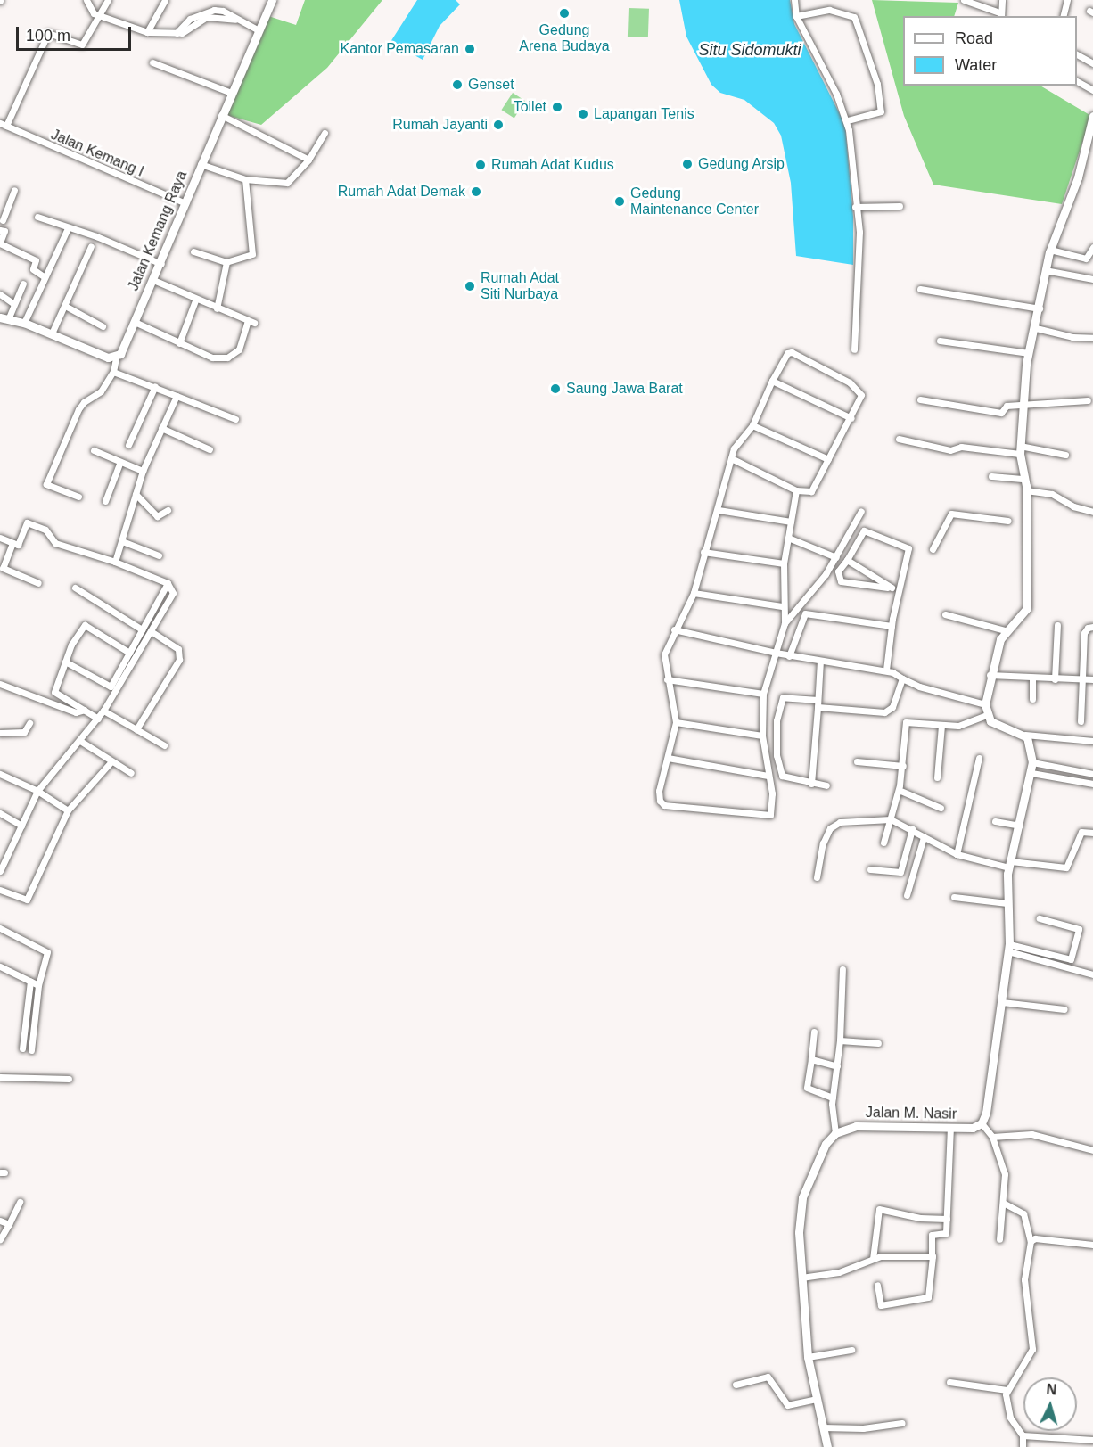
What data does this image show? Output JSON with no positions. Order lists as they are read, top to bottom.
{
  "streets": {
    "street": ["Jalan Kemang I", "Jalan Kemang Raya", "Jalan M. Nasir"]
  },
  "crossings": [
    ["Jalan Kemang I", "Jalan Kemang Raya"]
  ],
  "water": ["Situ Sidomukti"],
  "places": [
    "Gedung Arena Budaya",
    "Kantor Pemasaran",
    "Genset",
    "Toilet",
    "Lapangan Tenis",
    "Rumah Jayanti",
    "Gedung Arsip",
    "Rumah Adat Kudus",
    "Rumah Adat Demak",
    "Gedung Maintenance Center",
    "Rumah Adat Siti Nurbaya",
    "Saung Jawa Barat"
  ],
  "legend": ["Road", "Water"],
  "scale_bar": "100 m",
  "north": "top"
}
